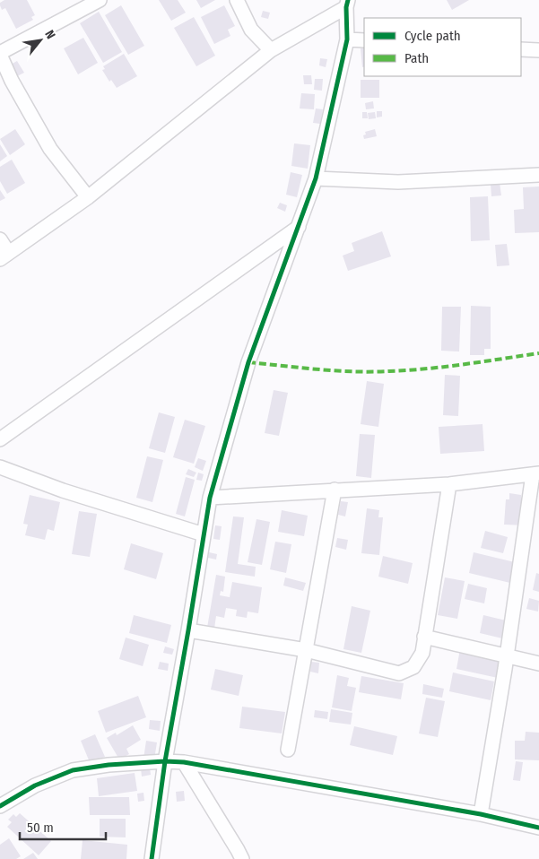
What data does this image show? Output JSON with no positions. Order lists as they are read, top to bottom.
{
  "legend": ["Cycle path", "Path"],
  "scale_bar": "50 m",
  "north": "top right"
}
